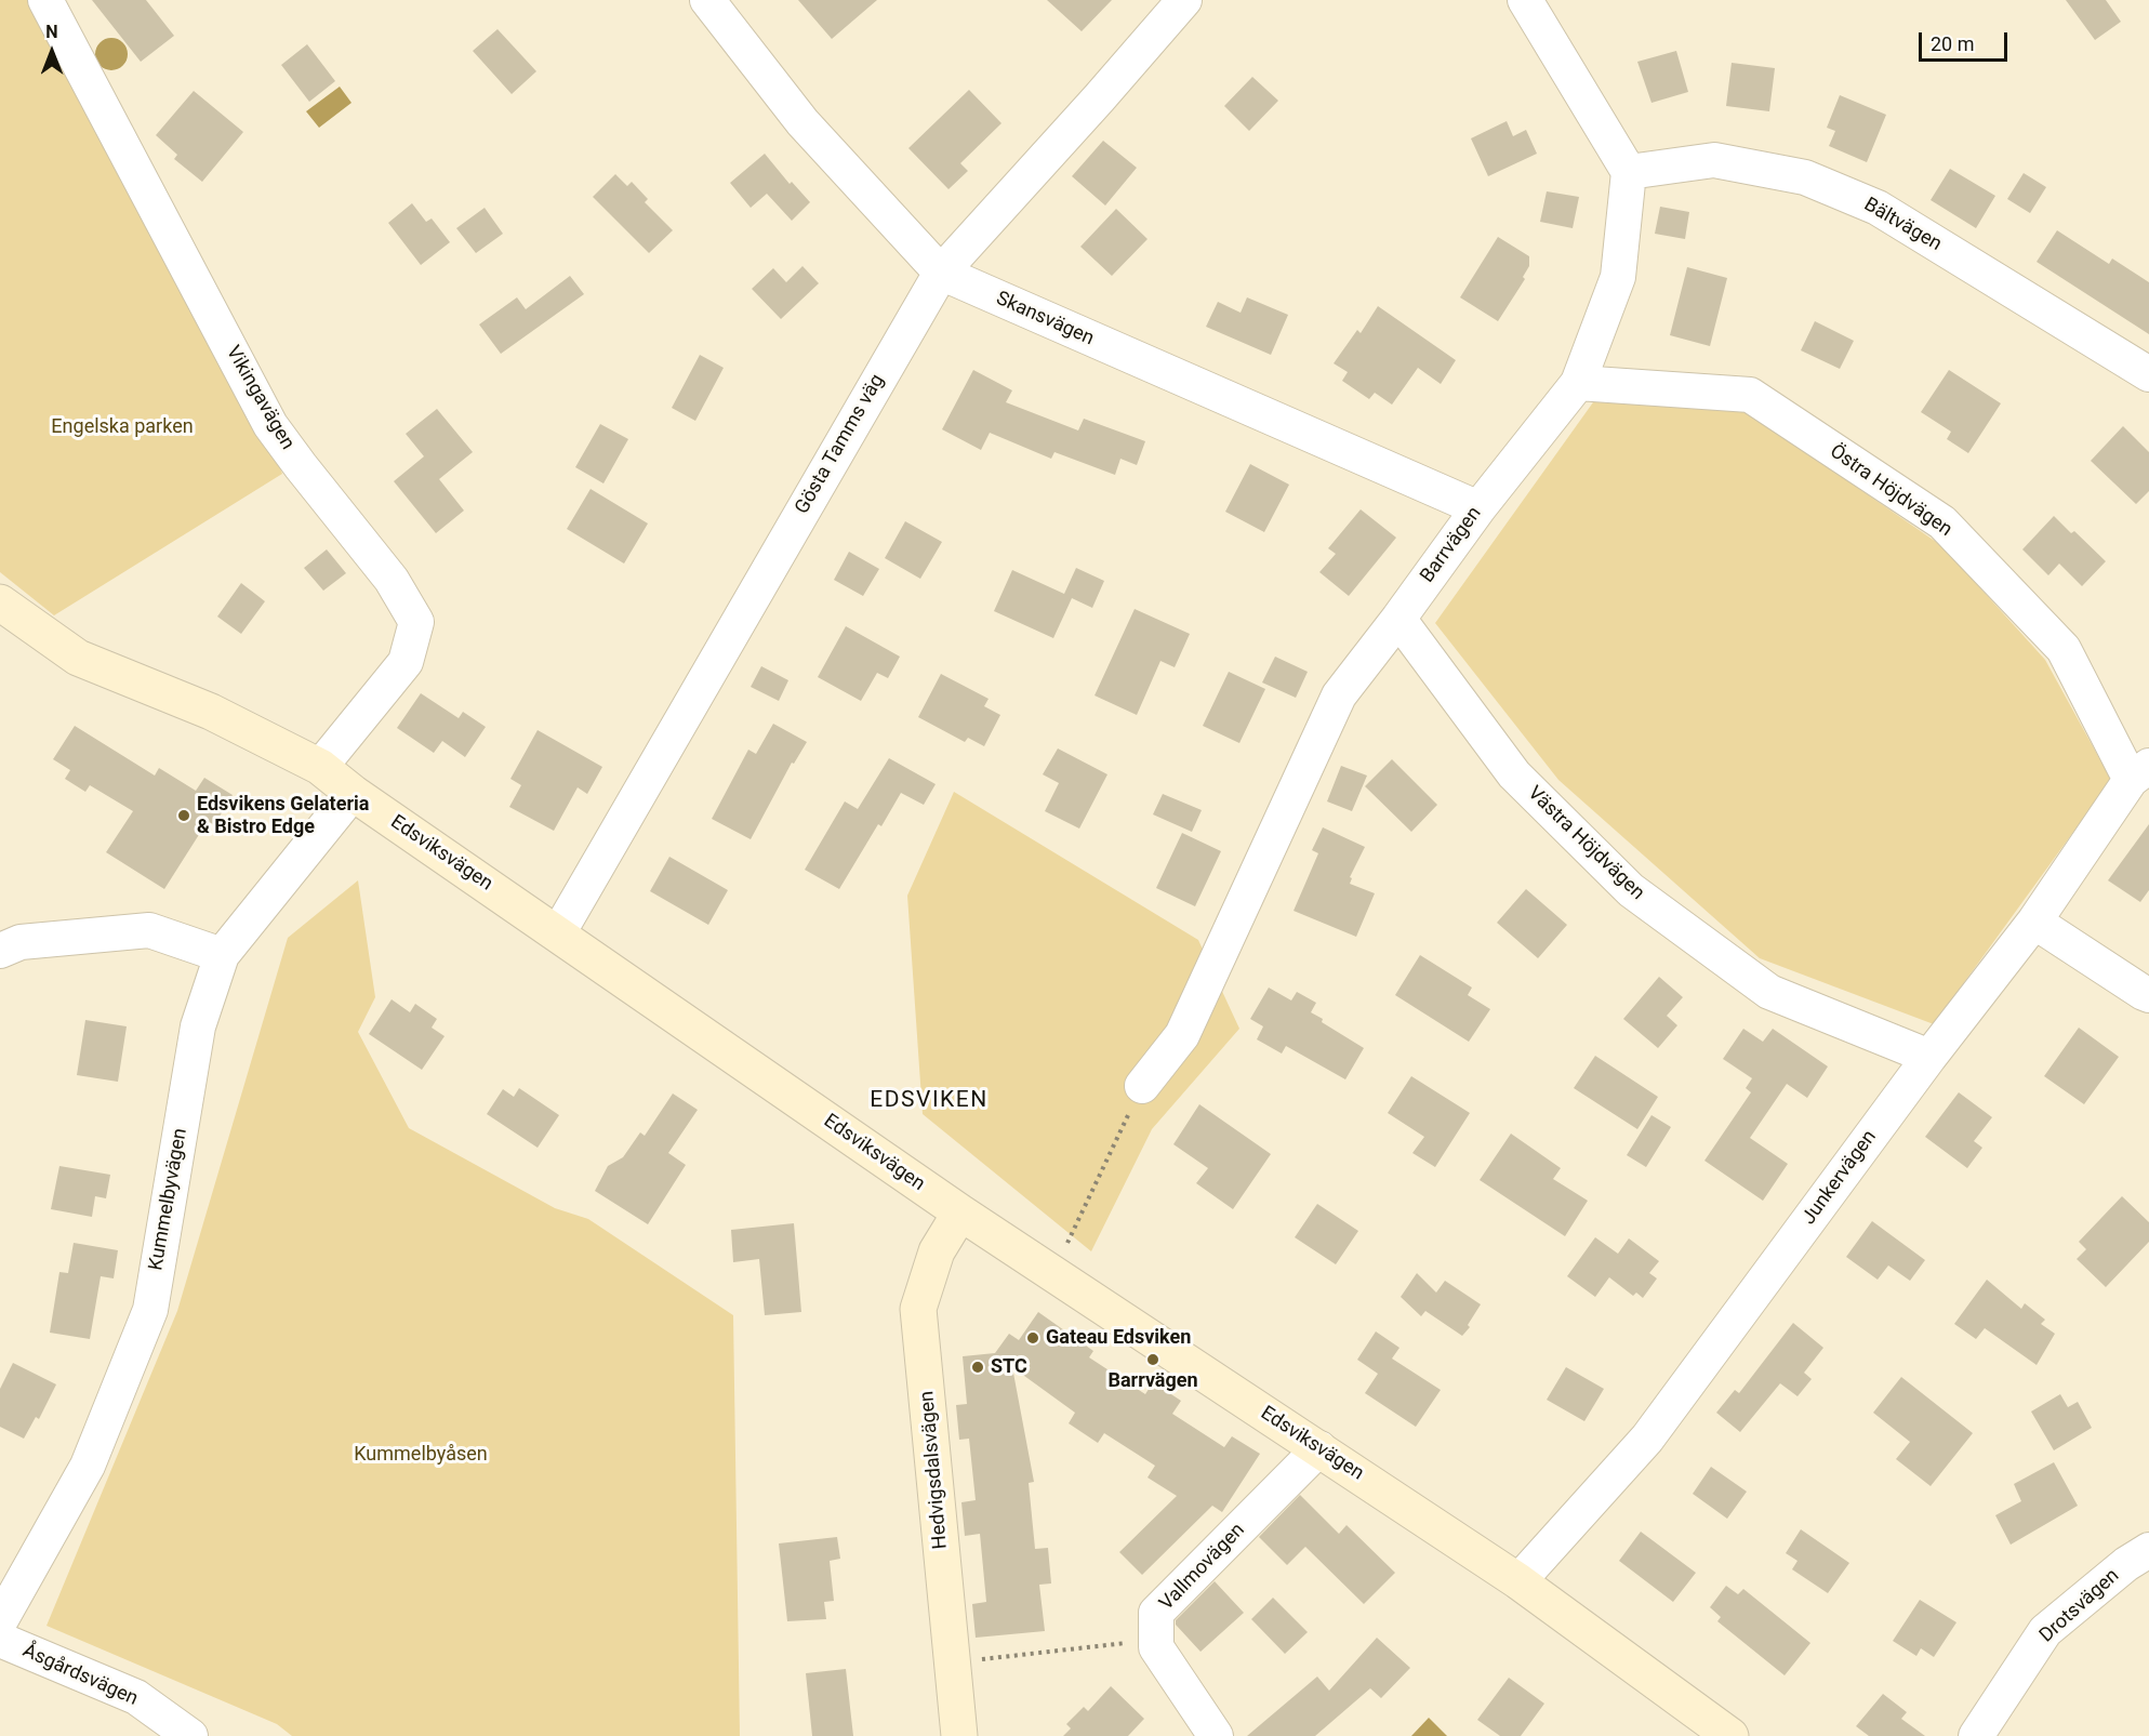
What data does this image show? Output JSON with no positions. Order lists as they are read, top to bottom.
{
  "streets": {
    "street": [
      "Bältvägen",
      "Skansvägen",
      "Vikingavägen",
      "Gösta Tamms väg",
      "Östra Höjdvägen",
      "Barrvägen",
      "Västra Höjdvägen",
      "Edsviksvägen",
      "Junkervägen",
      "Kummelbyvägen",
      "Hedvigsdalsvägen",
      "Vallmovägen",
      "Drotsvägen",
      "Åsgårdsvägen"
    ]
  },
  "crossings": [
    ["Bältvägen", "Barrvägen"],
    ["Skansvägen", "Gösta Tamms väg"],
    ["Skansvägen", "Barrvägen"],
    ["Vikingavägen", "Edsviksvägen"],
    ["Gösta Tamms väg", "Edsviksvägen"],
    ["Östra Höjdvägen", "Barrvägen"],
    ["Östra Höjdvägen", "Junkervägen"],
    ["Barrvägen", "Västra Höjdvägen"],
    ["Västra Höjdvägen", "Junkervägen"],
    ["Edsviksvägen", "Junkervägen"],
    ["Edsviksvägen", "Kummelbyvägen"],
    ["Edsviksvägen", "Hedvigsdalsvägen"],
    ["Edsviksvägen", "Vallmovägen"]
  ],
  "districts": ["EDSVIKEN"],
  "parks": ["Engelska parken", "Kummelbyåsen"],
  "places": [
    "Edsvikens Gelateria & Bistro Edge",
    "Gateau Edsviken",
    "Barrvägen",
    "STC"
  ],
  "scale_bar": "20 m",
  "north": "top"
}
